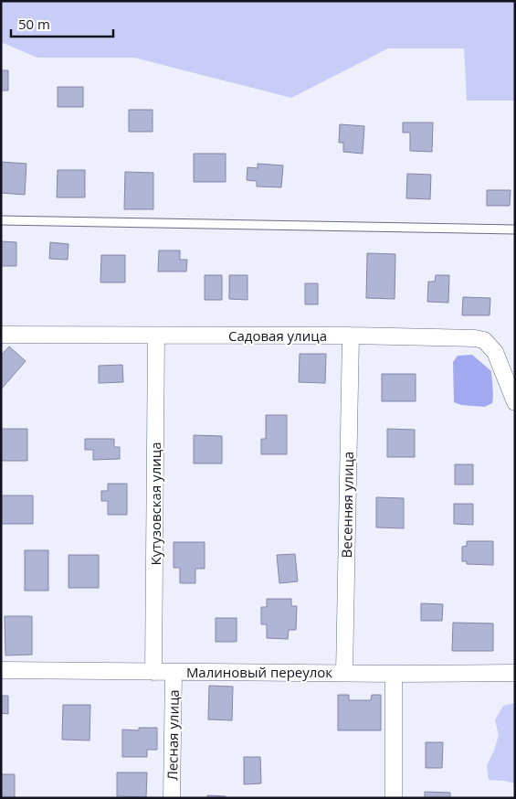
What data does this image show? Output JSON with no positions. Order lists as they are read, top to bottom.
{
  "streets": {
    "street": [
      "Садовая улица",
      "Кутузовская улица",
      "Весенняя улица",
      "Малиновый переулок",
      "Лесная улица"
    ]
  },
  "crossings": [
    ["Садовая улица", "Кутузовская улица"],
    ["Садовая улица", "Весенняя улица"],
    ["Кутузовская улица", "Малиновый переулок"],
    ["Весенняя улица", "Малиновый переулок"],
    ["Малиновый переулок", "Лесная улица"]
  ],
  "scale_bar": "50 m"
}
